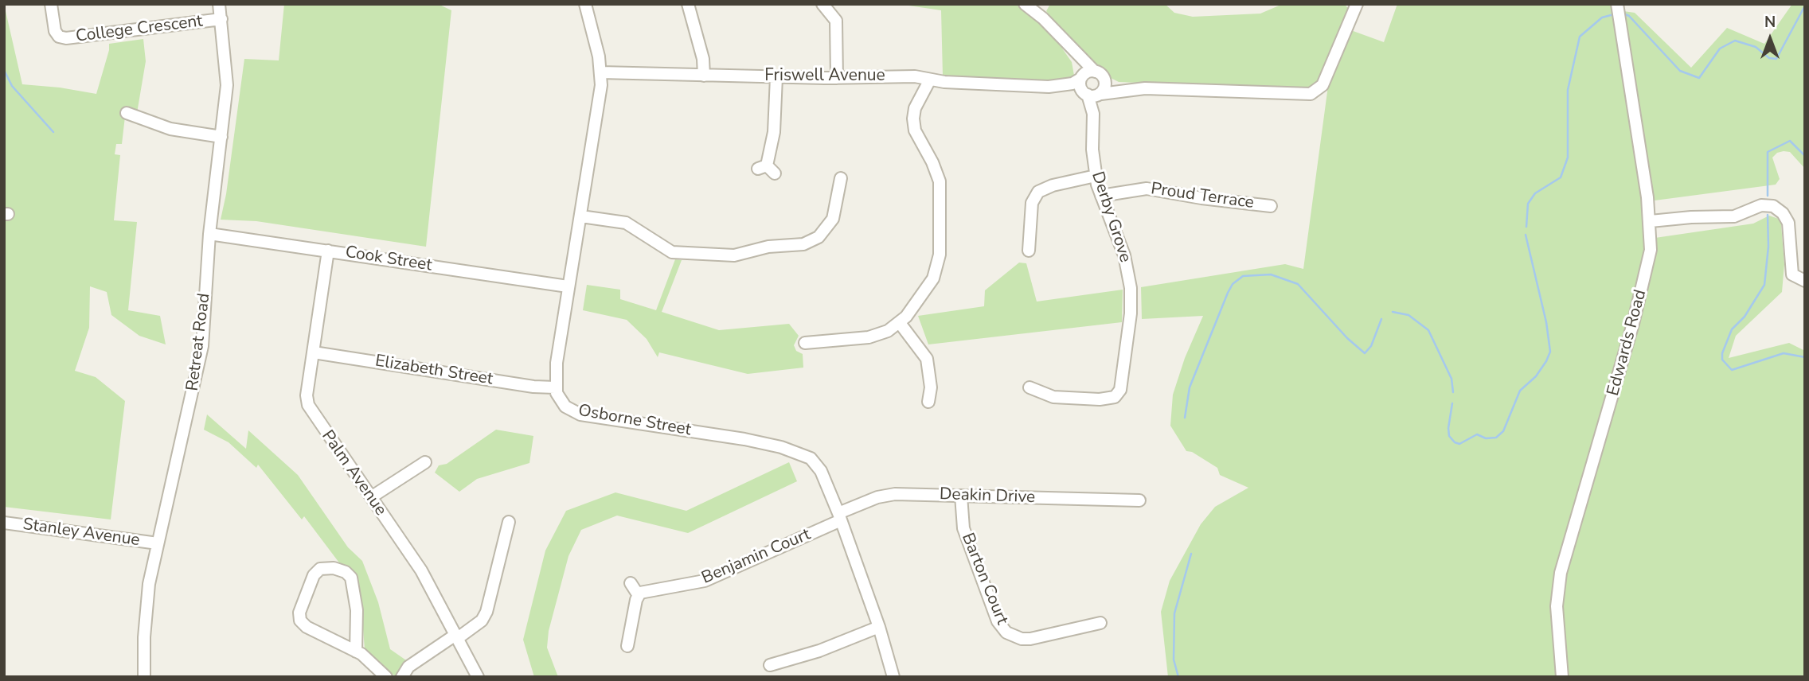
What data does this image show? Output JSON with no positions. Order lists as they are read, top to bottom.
{
  "streets": {
    "street": [
      "College Crescent",
      "Friswell Avenue",
      "Proud Terrace",
      "Derby Grove",
      "Cook Street",
      "Retreat Road",
      "Edwards Road",
      "Elizabeth Street",
      "Osborne Street",
      "Palm Avenue",
      "Deakin Drive",
      "Stanley Avenue",
      "Benjamin Court",
      "Barton Court"
    ]
  },
  "crossings": [
    ["College Crescent", "Retreat Road"],
    ["Friswell Avenue", "Derby Grove"],
    ["Proud Terrace", "Derby Grove"],
    ["Cook Street", "Retreat Road"],
    ["Cook Street", "Palm Avenue"],
    ["Retreat Road", "Stanley Avenue"],
    ["Elizabeth Street", "Osborne Street"],
    ["Elizabeth Street", "Palm Avenue"],
    ["Osborne Street", "Deakin Drive"],
    ["Osborne Street", "Benjamin Court"],
    ["Deakin Drive", "Benjamin Court"],
    ["Deakin Drive", "Barton Court"]
  ],
  "north": "top"
}
